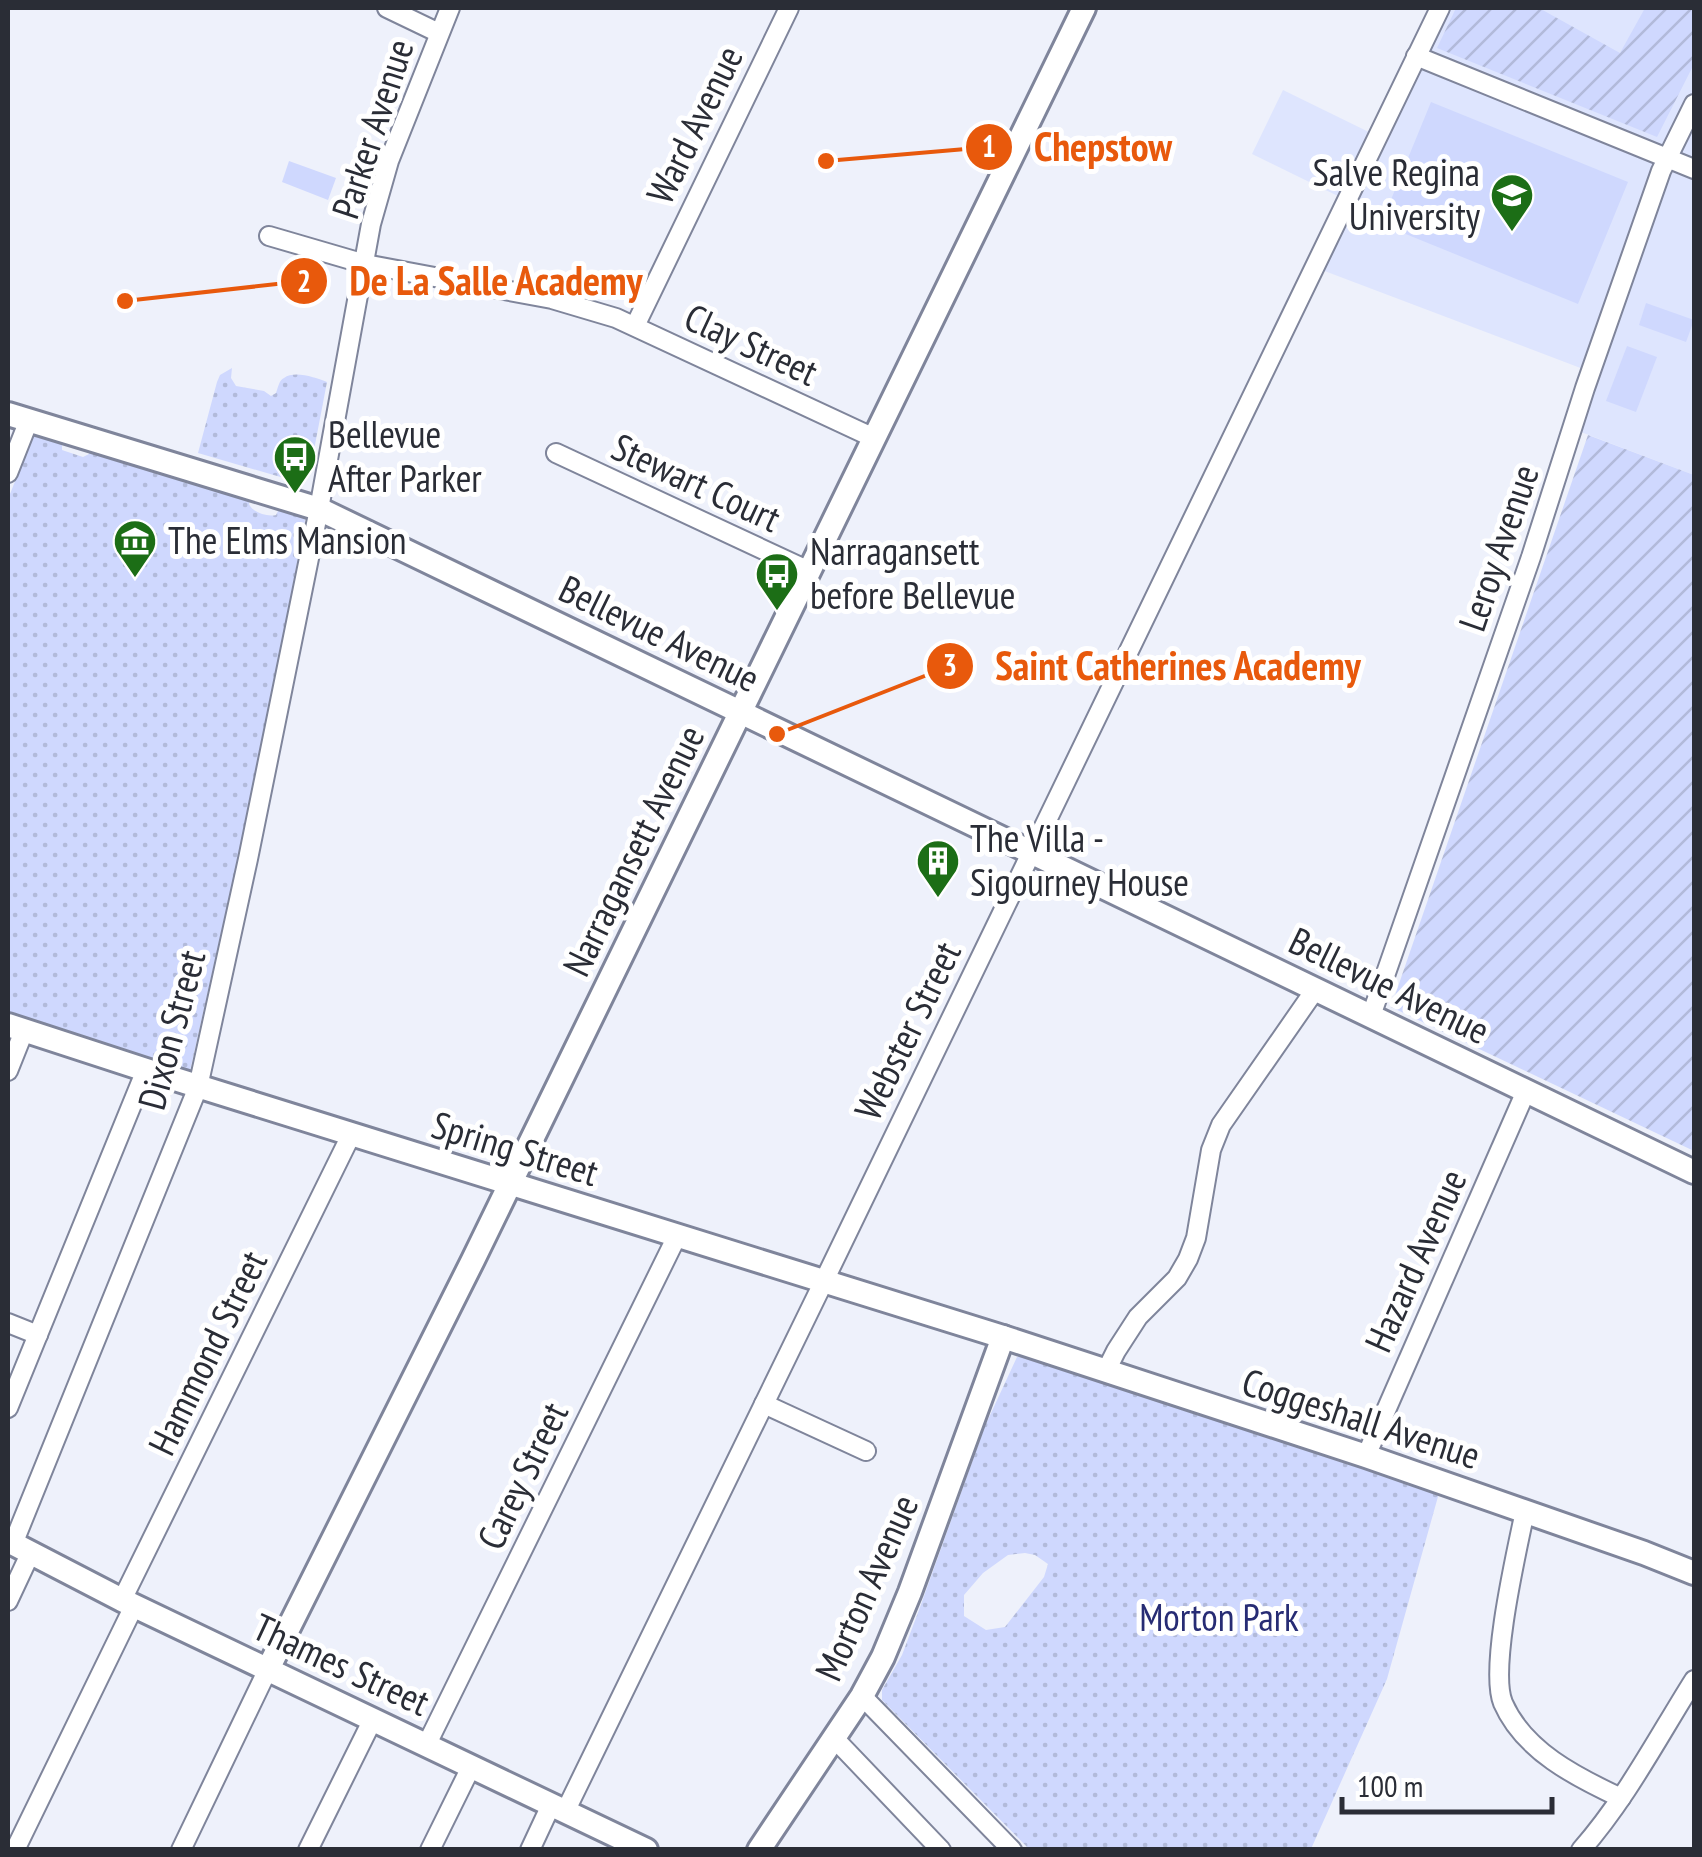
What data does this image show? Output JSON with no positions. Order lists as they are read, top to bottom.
{
  "streets": {
    "main road": [
      "Bellevue Avenue",
      "Narragansett Avenue",
      "Spring Street",
      "Coggeshall Avenue",
      "Morton Avenue",
      "Thames Street"
    ],
    "street": [
      "Ward Avenue",
      "Parker Avenue",
      "Clay Street",
      "Stewart Court",
      "Leroy Avenue",
      "Dixon Street",
      "Webster Street",
      "Hazard Avenue",
      "Hammond Street",
      "Carey Street"
    ]
  },
  "crossings": [
    ["Ward Avenue", "Clay Street"],
    ["Parker Avenue", "Clay Street"],
    ["Parker Avenue", "Bellevue Avenue"],
    ["Parker Avenue", "Dixon Street"],
    ["Clay Street", "Narragansett Avenue"],
    ["Stewart Court", "Narragansett Avenue"],
    ["Leroy Avenue", "Bellevue Avenue"],
    ["Bellevue Avenue", "Narragansett Avenue"],
    ["Bellevue Avenue", "Dixon Street"],
    ["Bellevue Avenue", "Webster Street"],
    ["Bellevue Avenue", "Hazard Avenue"],
    ["Narragansett Avenue", "Spring Street"],
    ["Narragansett Avenue", "Thames Street"],
    ["Dixon Street", "Spring Street"],
    ["Dixon Street", "Thames Street"],
    ["Webster Street", "Spring Street"],
    ["Webster Street", "Thames Street"],
    ["Spring Street", "Hammond Street"],
    ["Spring Street", "Coggeshall Avenue"],
    ["Spring Street", "Carey Street"],
    ["Spring Street", "Morton Avenue"],
    ["Hazard Avenue", "Coggeshall Avenue"],
    ["Hammond Street", "Thames Street"],
    ["Coggeshall Avenue", "Morton Avenue"],
    ["Carey Street", "Thames Street"]
  ],
  "parks": ["Morton Park"],
  "places": {
    "other": ["Chepstow", "De La Salle Academy", "Saint Catherines Academy"],
    "school or university": ["Salve Regina University"],
    "bus stop": ["Bellevue After Parker", "Narragansett before Bellevue"],
    "museum": ["The Elms Mansion"],
    "building": ["The Villa - Sigourney House"]
  },
  "scale_bar": "100 m"
}
